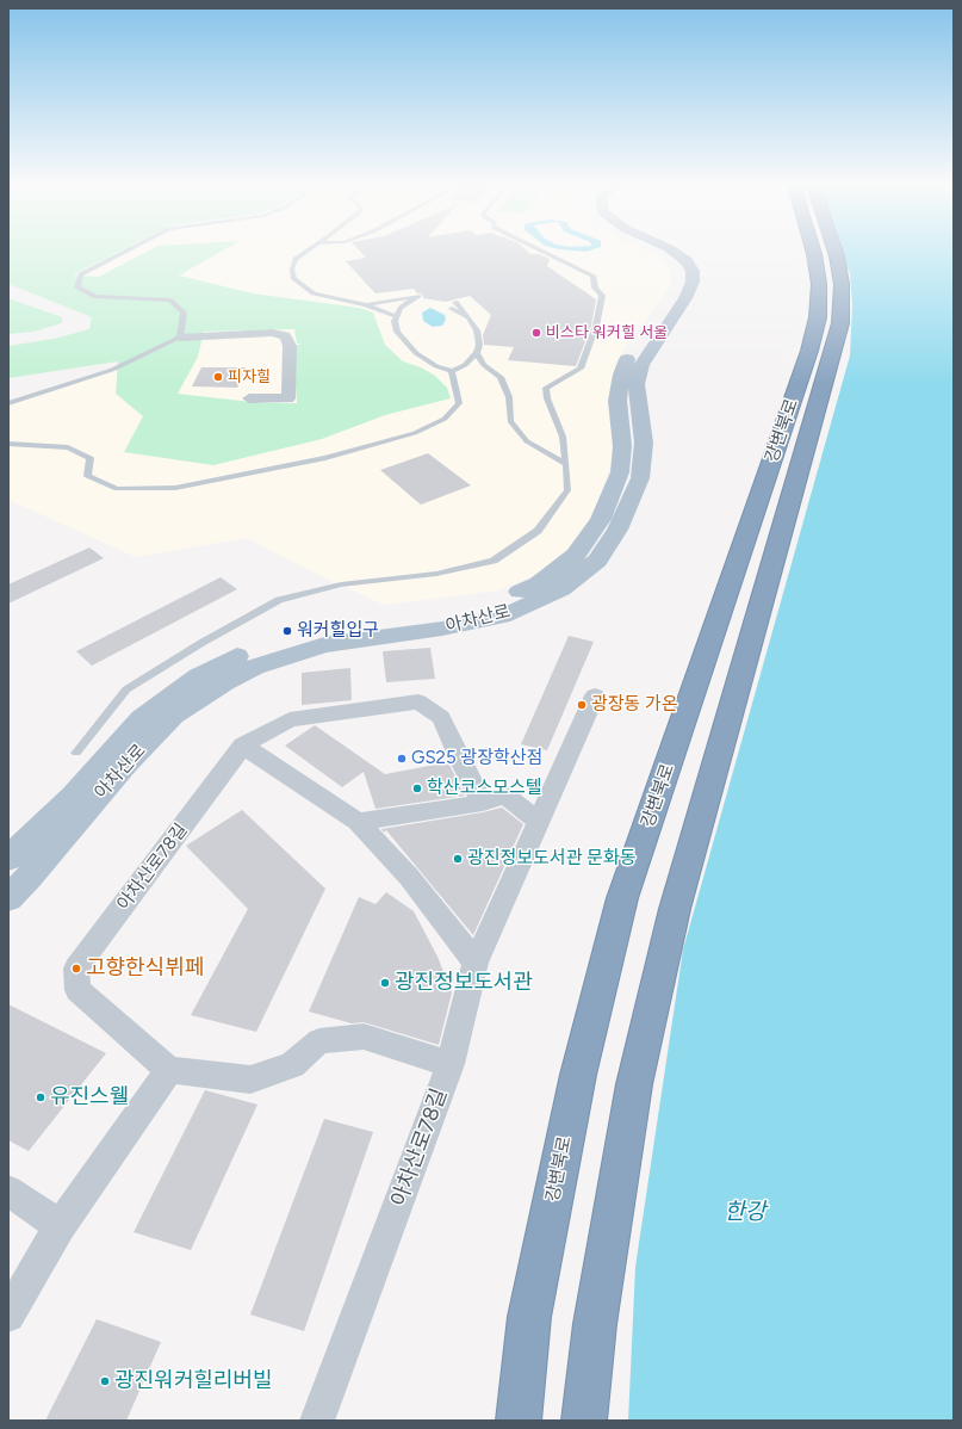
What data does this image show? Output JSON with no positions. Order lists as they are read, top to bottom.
{
  "streets": {
    "highway": ["강변북로"],
    "main road": ["아차산로"],
    "street": ["아차산로78길"]
  },
  "water": ["한강"],
  "places": [
    "비스타 워커힐 서울",
    "피자힐",
    "워커힐입구",
    "광장동 가온",
    "GS25 광장학산점",
    "학산코스모스텔",
    "광진정보도서관 문화동",
    "고향한식뷔페",
    "광진정보도서관",
    "유진스웰",
    "광진워커힐리버빌"
  ]
}
